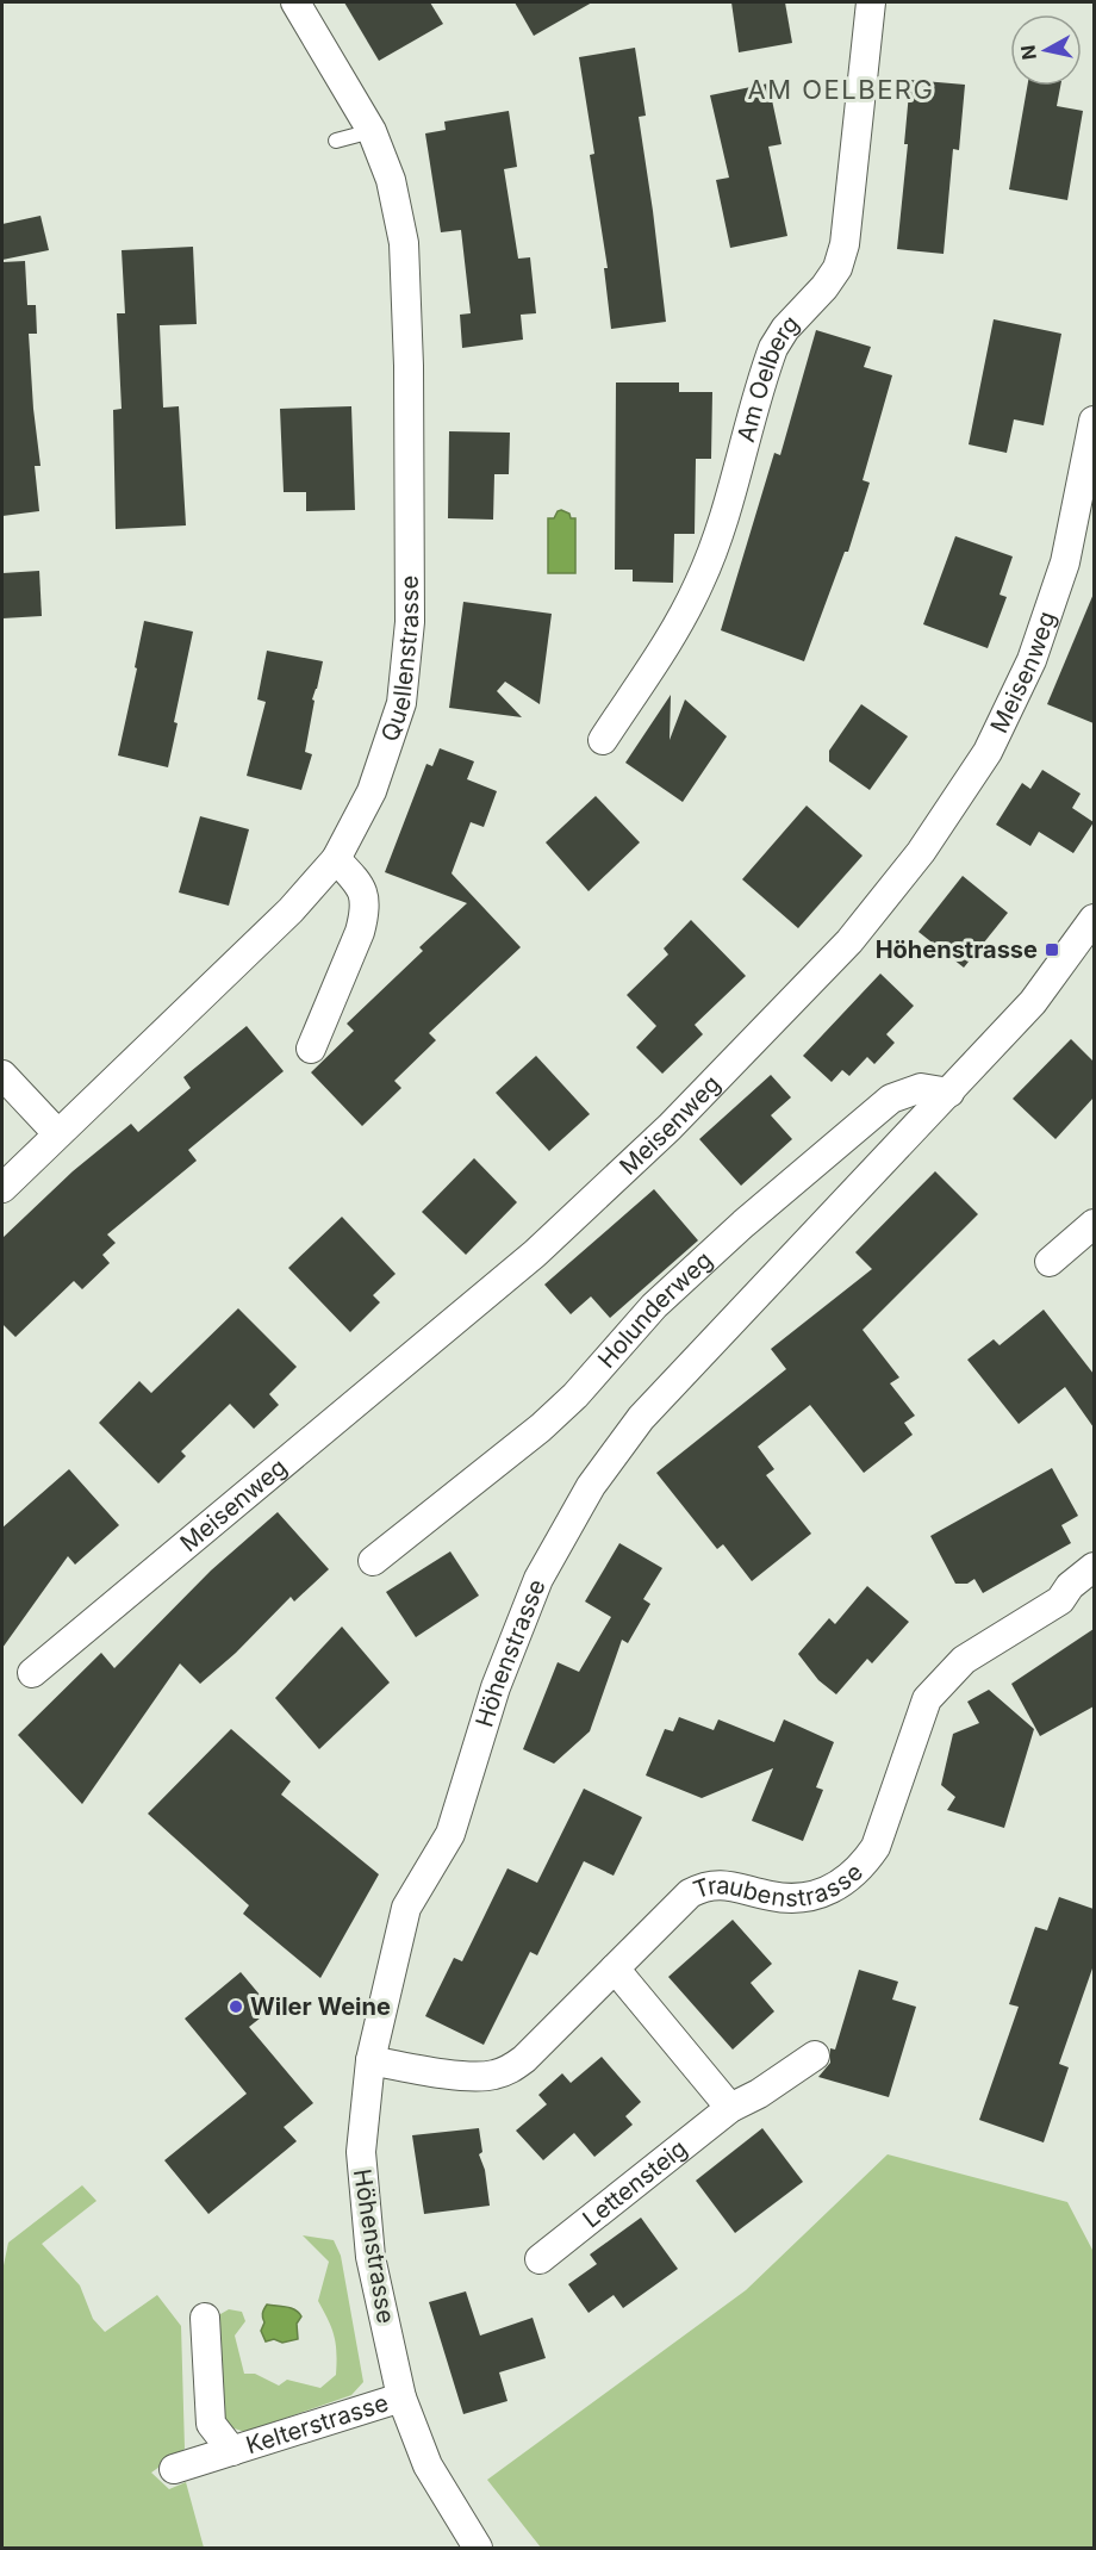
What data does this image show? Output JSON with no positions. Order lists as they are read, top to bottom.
{
  "streets": {
    "street": [
      "Am Oelberg",
      "Quellenstrasse",
      "Meisenweg",
      "Holunderweg",
      "Höhenstrasse",
      "Traubenstrasse",
      "Lettensteig",
      "Kelterstrasse"
    ]
  },
  "crossings": [
    ["Holunderweg", "Höhenstrasse"],
    ["Höhenstrasse", "Traubenstrasse"],
    ["Höhenstrasse", "Kelterstrasse"]
  ],
  "districts": ["AM OELBERG"],
  "places": {
    "transit": ["Höhenstrasse"],
    "other": ["Wiler Weine"]
  },
  "north": "left"
}
